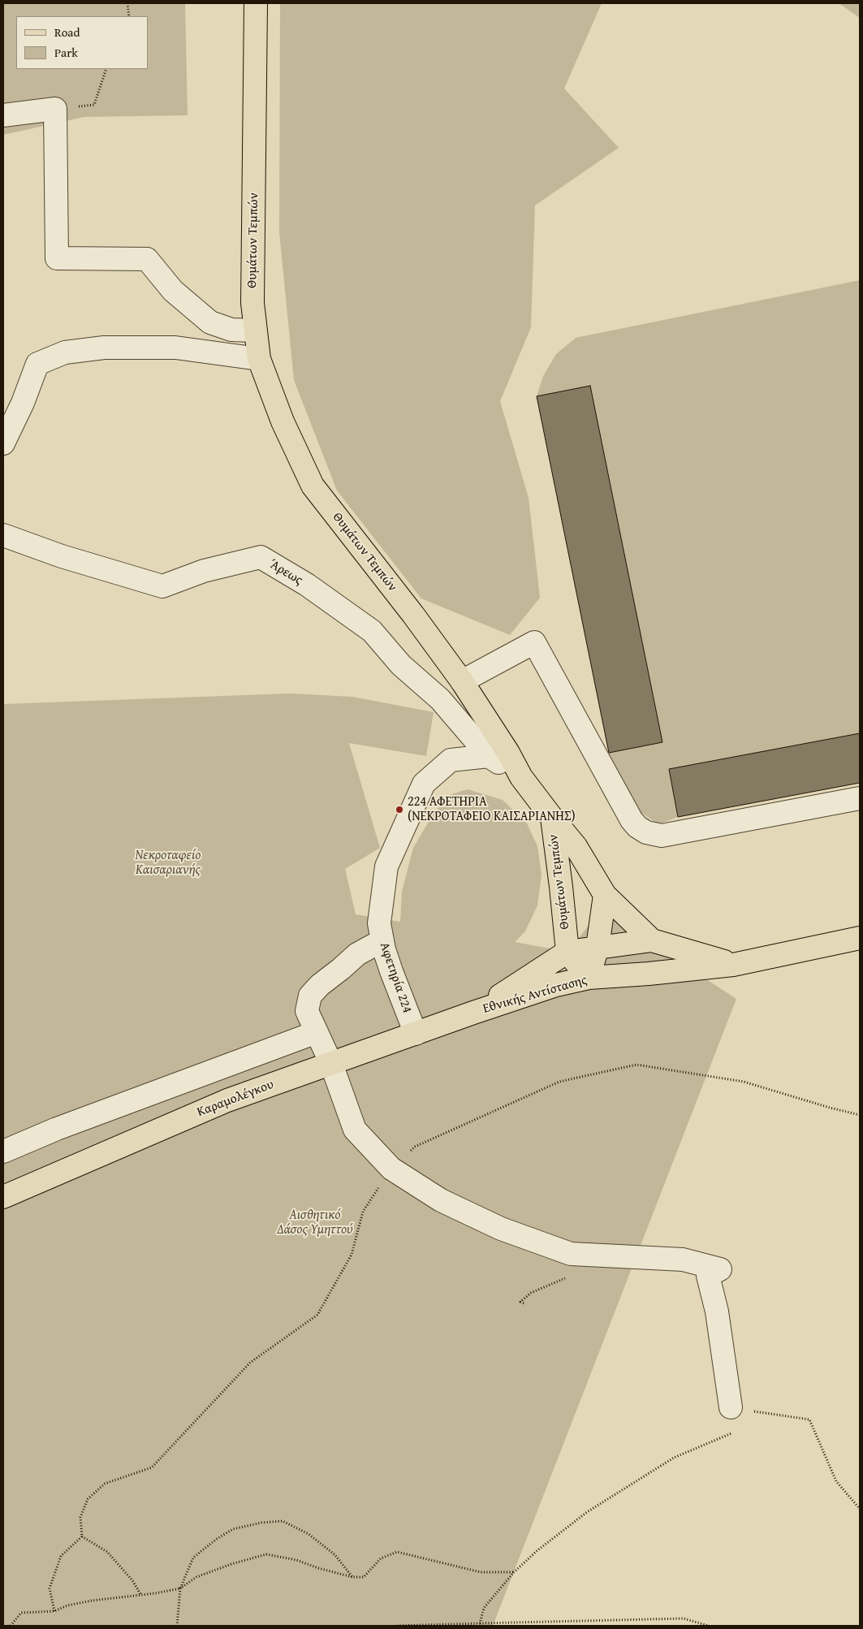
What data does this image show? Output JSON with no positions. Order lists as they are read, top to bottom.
{
  "streets": {
    "main road": ["Θυμάτων Τεμπών", "Εθνικής Αντίστασης", "Καραμολέγκου"],
    "street": ["Άρεως", "Αφετηρία 224"]
  },
  "crossings": [
    ["Θυμάτων Τεμπών", "Εθνικής Αντίστασης"],
    ["Άρεως", "Αφετηρία 224"],
    ["Αφετηρία 224", "Καραμολέγκου"],
    ["Εθνικής Αντίστασης", "Καραμολέγκου"]
  ],
  "parks": ["Νεκροταφείο Καισαριανής", "Αισθητικό Δάσος Υμηττού"],
  "places": ["224 ΑΦΕΤΗΡΙΑ (ΝΕΚΡΟΤΑΦΕΙΟ ΚΑΙΣΑΡΙΑΝΗΣ)"],
  "legend": ["Road", "Park"]
}
